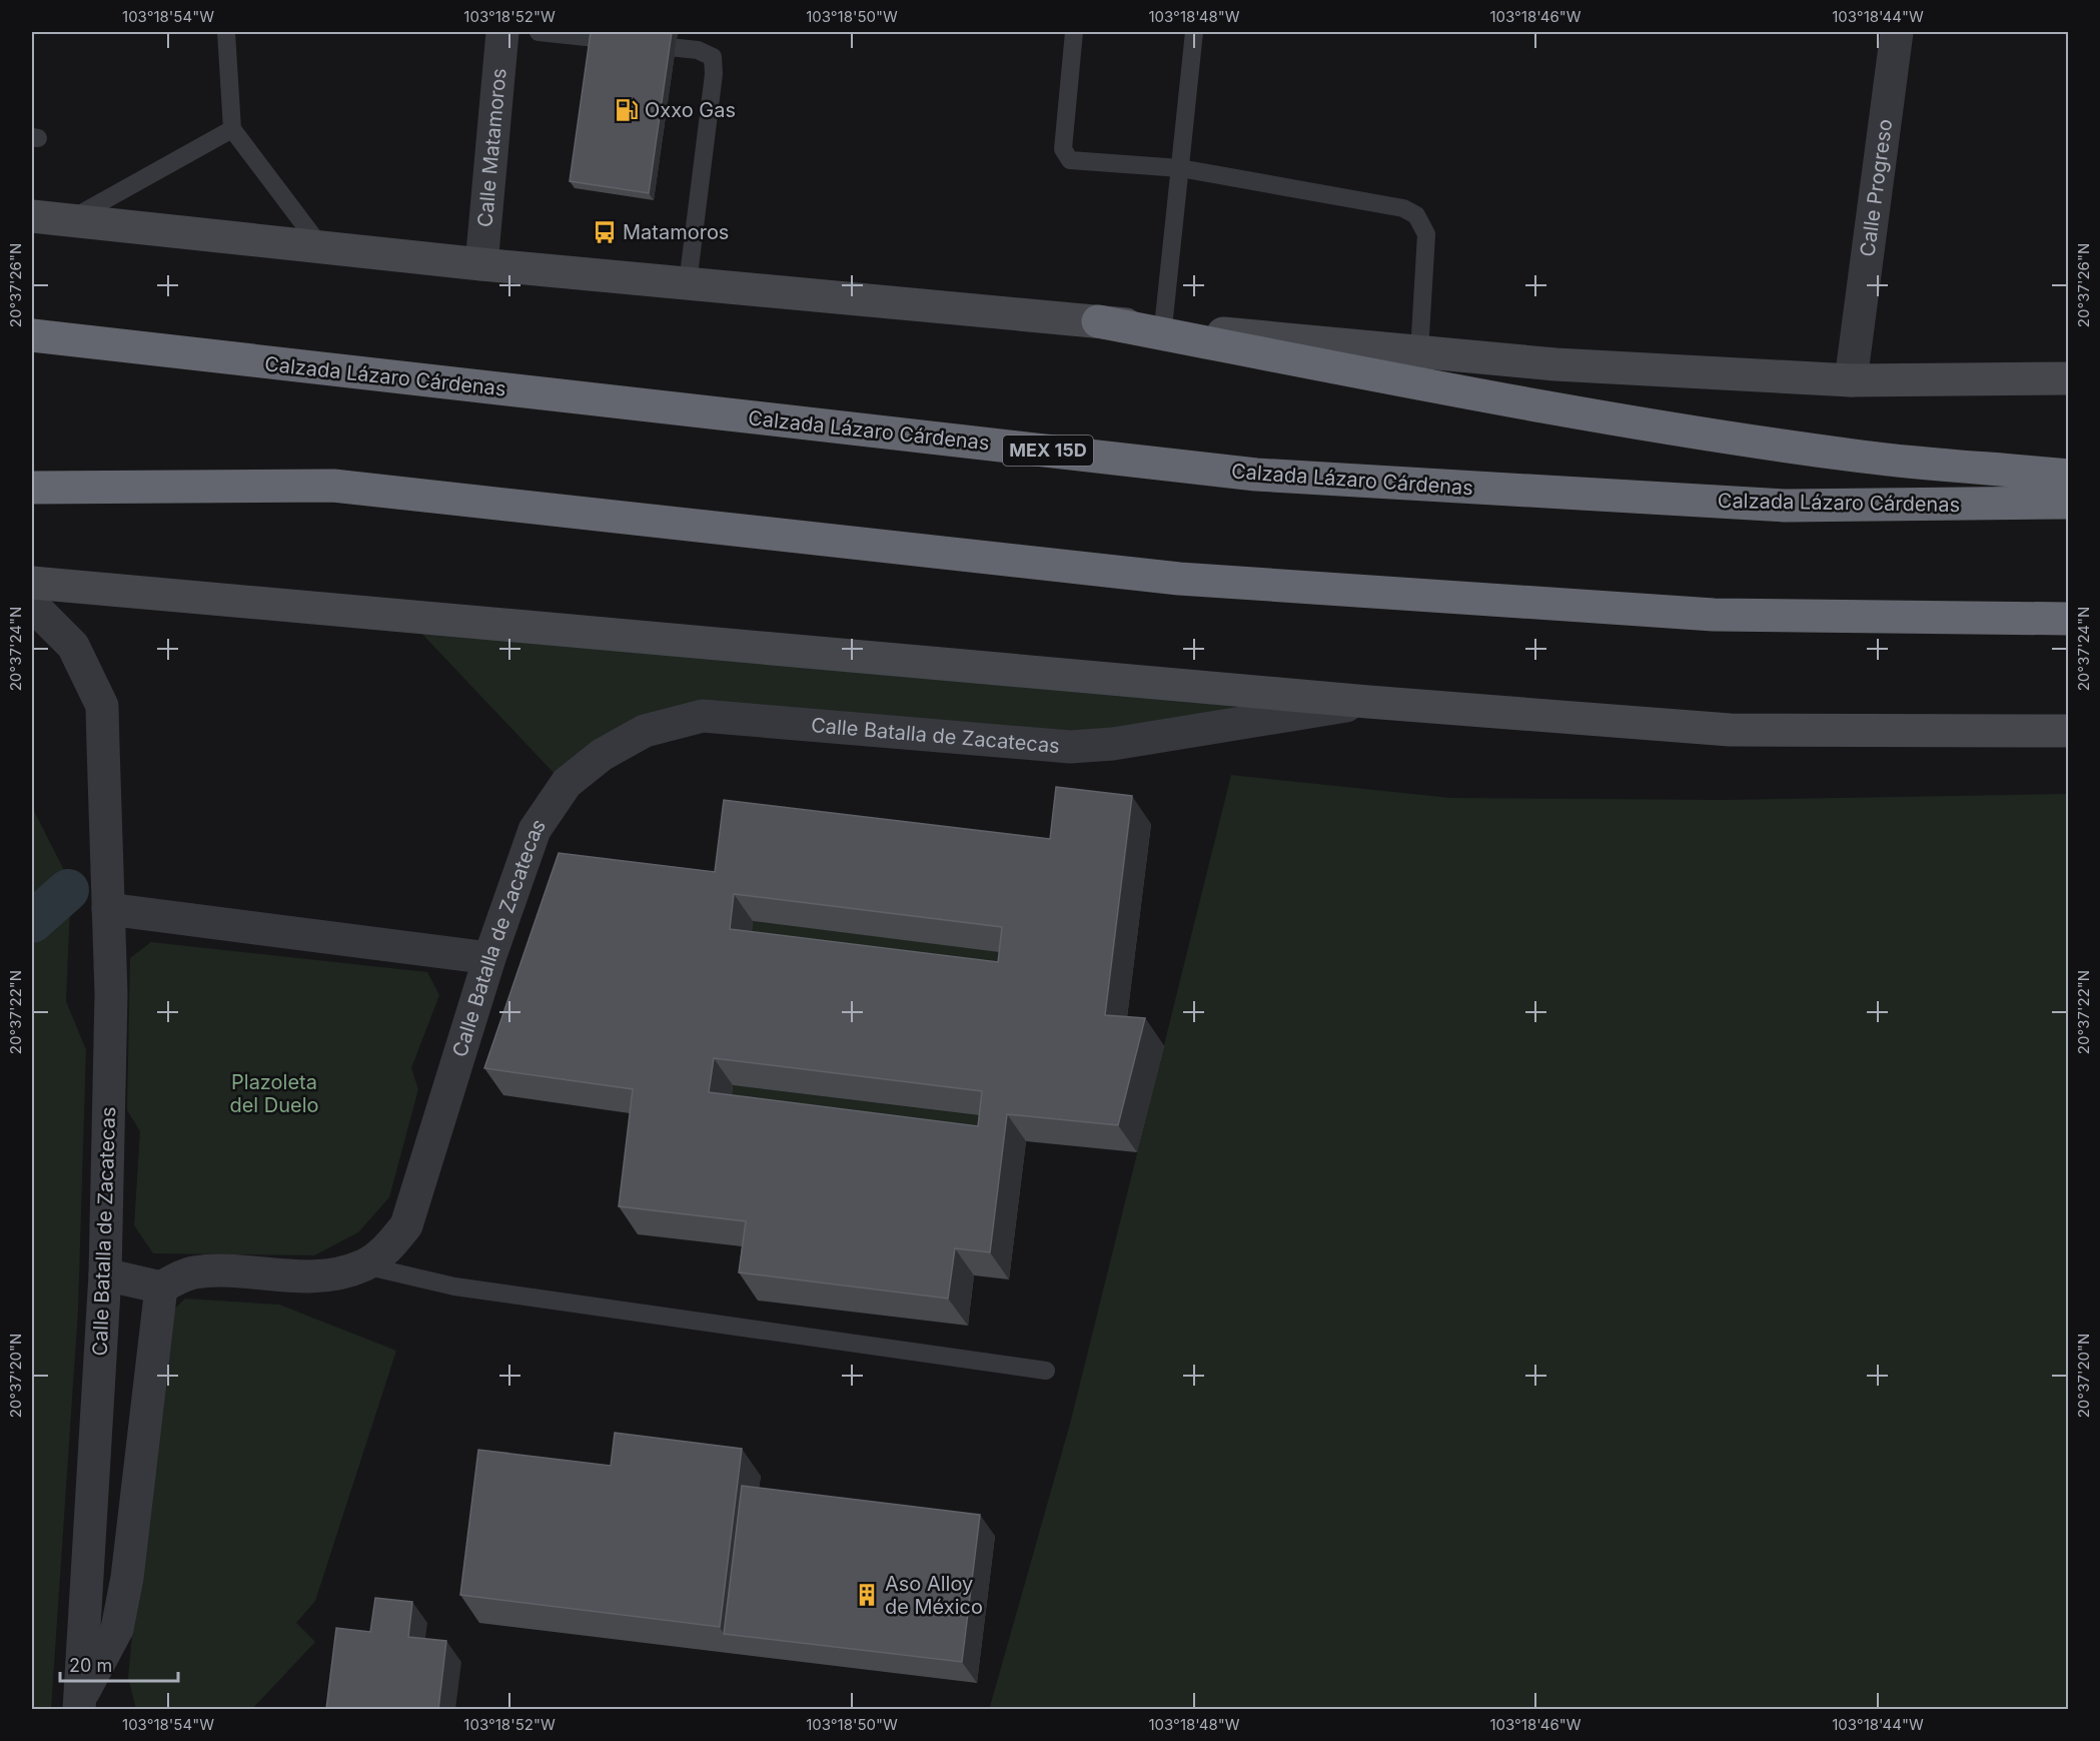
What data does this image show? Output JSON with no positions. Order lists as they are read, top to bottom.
{
  "streets": {
    "highway": ["Calzada Lázaro Cárdenas", "MEX 15D"],
    "street": ["Calle Matamoros", "Calle Progreso", "Calle Batalla de Zacatecas"]
  },
  "parks": ["Plazoleta del Duelo"],
  "places": {
    "fuel station": ["Oxxo Gas"],
    "bus stop": ["Matamoros"],
    "building": ["Aso Alloy de México"]
  },
  "scale_bar": "20 m",
  "coordinates": [
    "103°18'54\"W",
    "103°18'52\"W",
    "103°18'50\"W",
    "103°18'48\"W",
    "103°18'46\"W",
    "103°18'44\"W",
    "20°37'26\"N",
    "20°37'24\"N",
    "20°37'22\"N",
    "20°37'20\"N"
  ]
}
